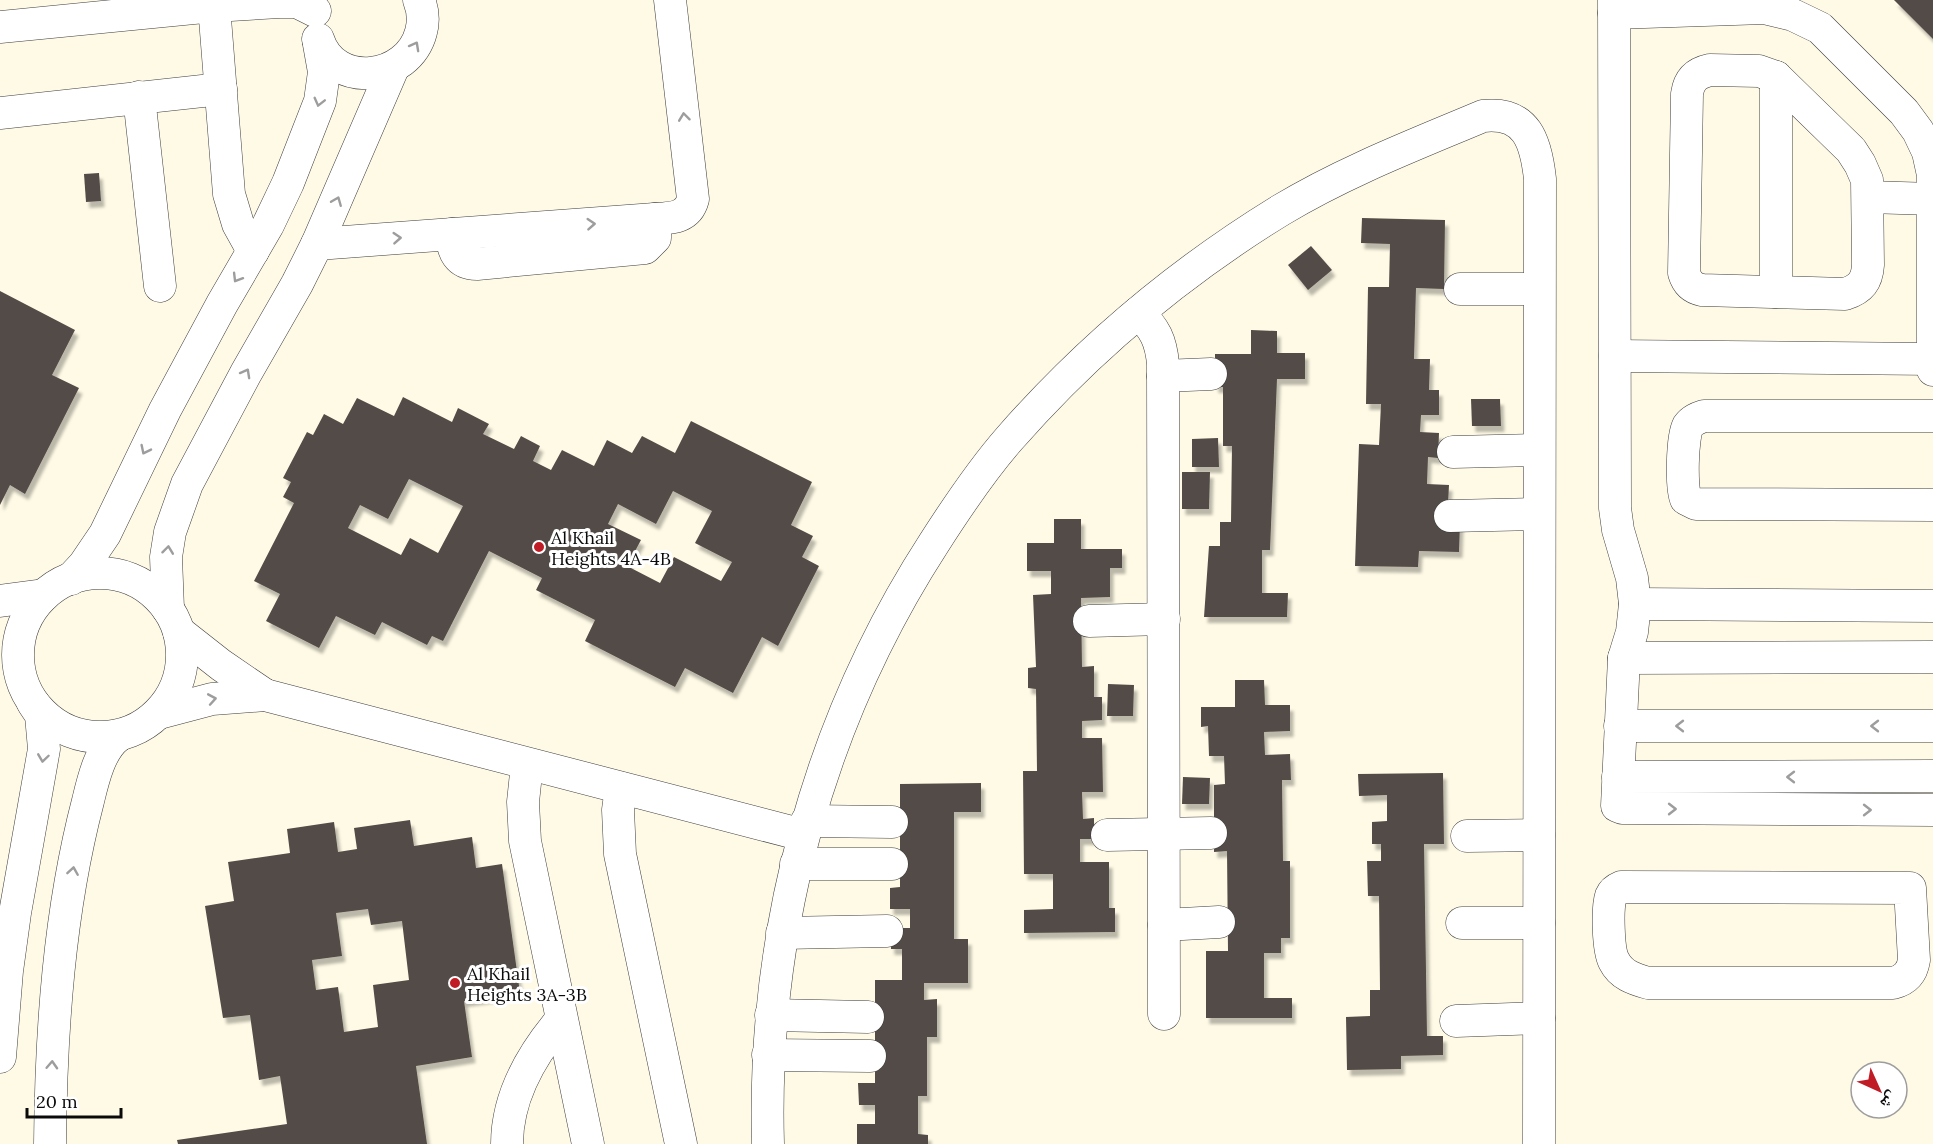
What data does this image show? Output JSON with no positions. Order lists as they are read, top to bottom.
{
  "places": ["Al Khail Heights 4A-4B", "Al Khail Heights 3A-3B"],
  "scale_bar": "20 m",
  "north": "bottom right"
}
